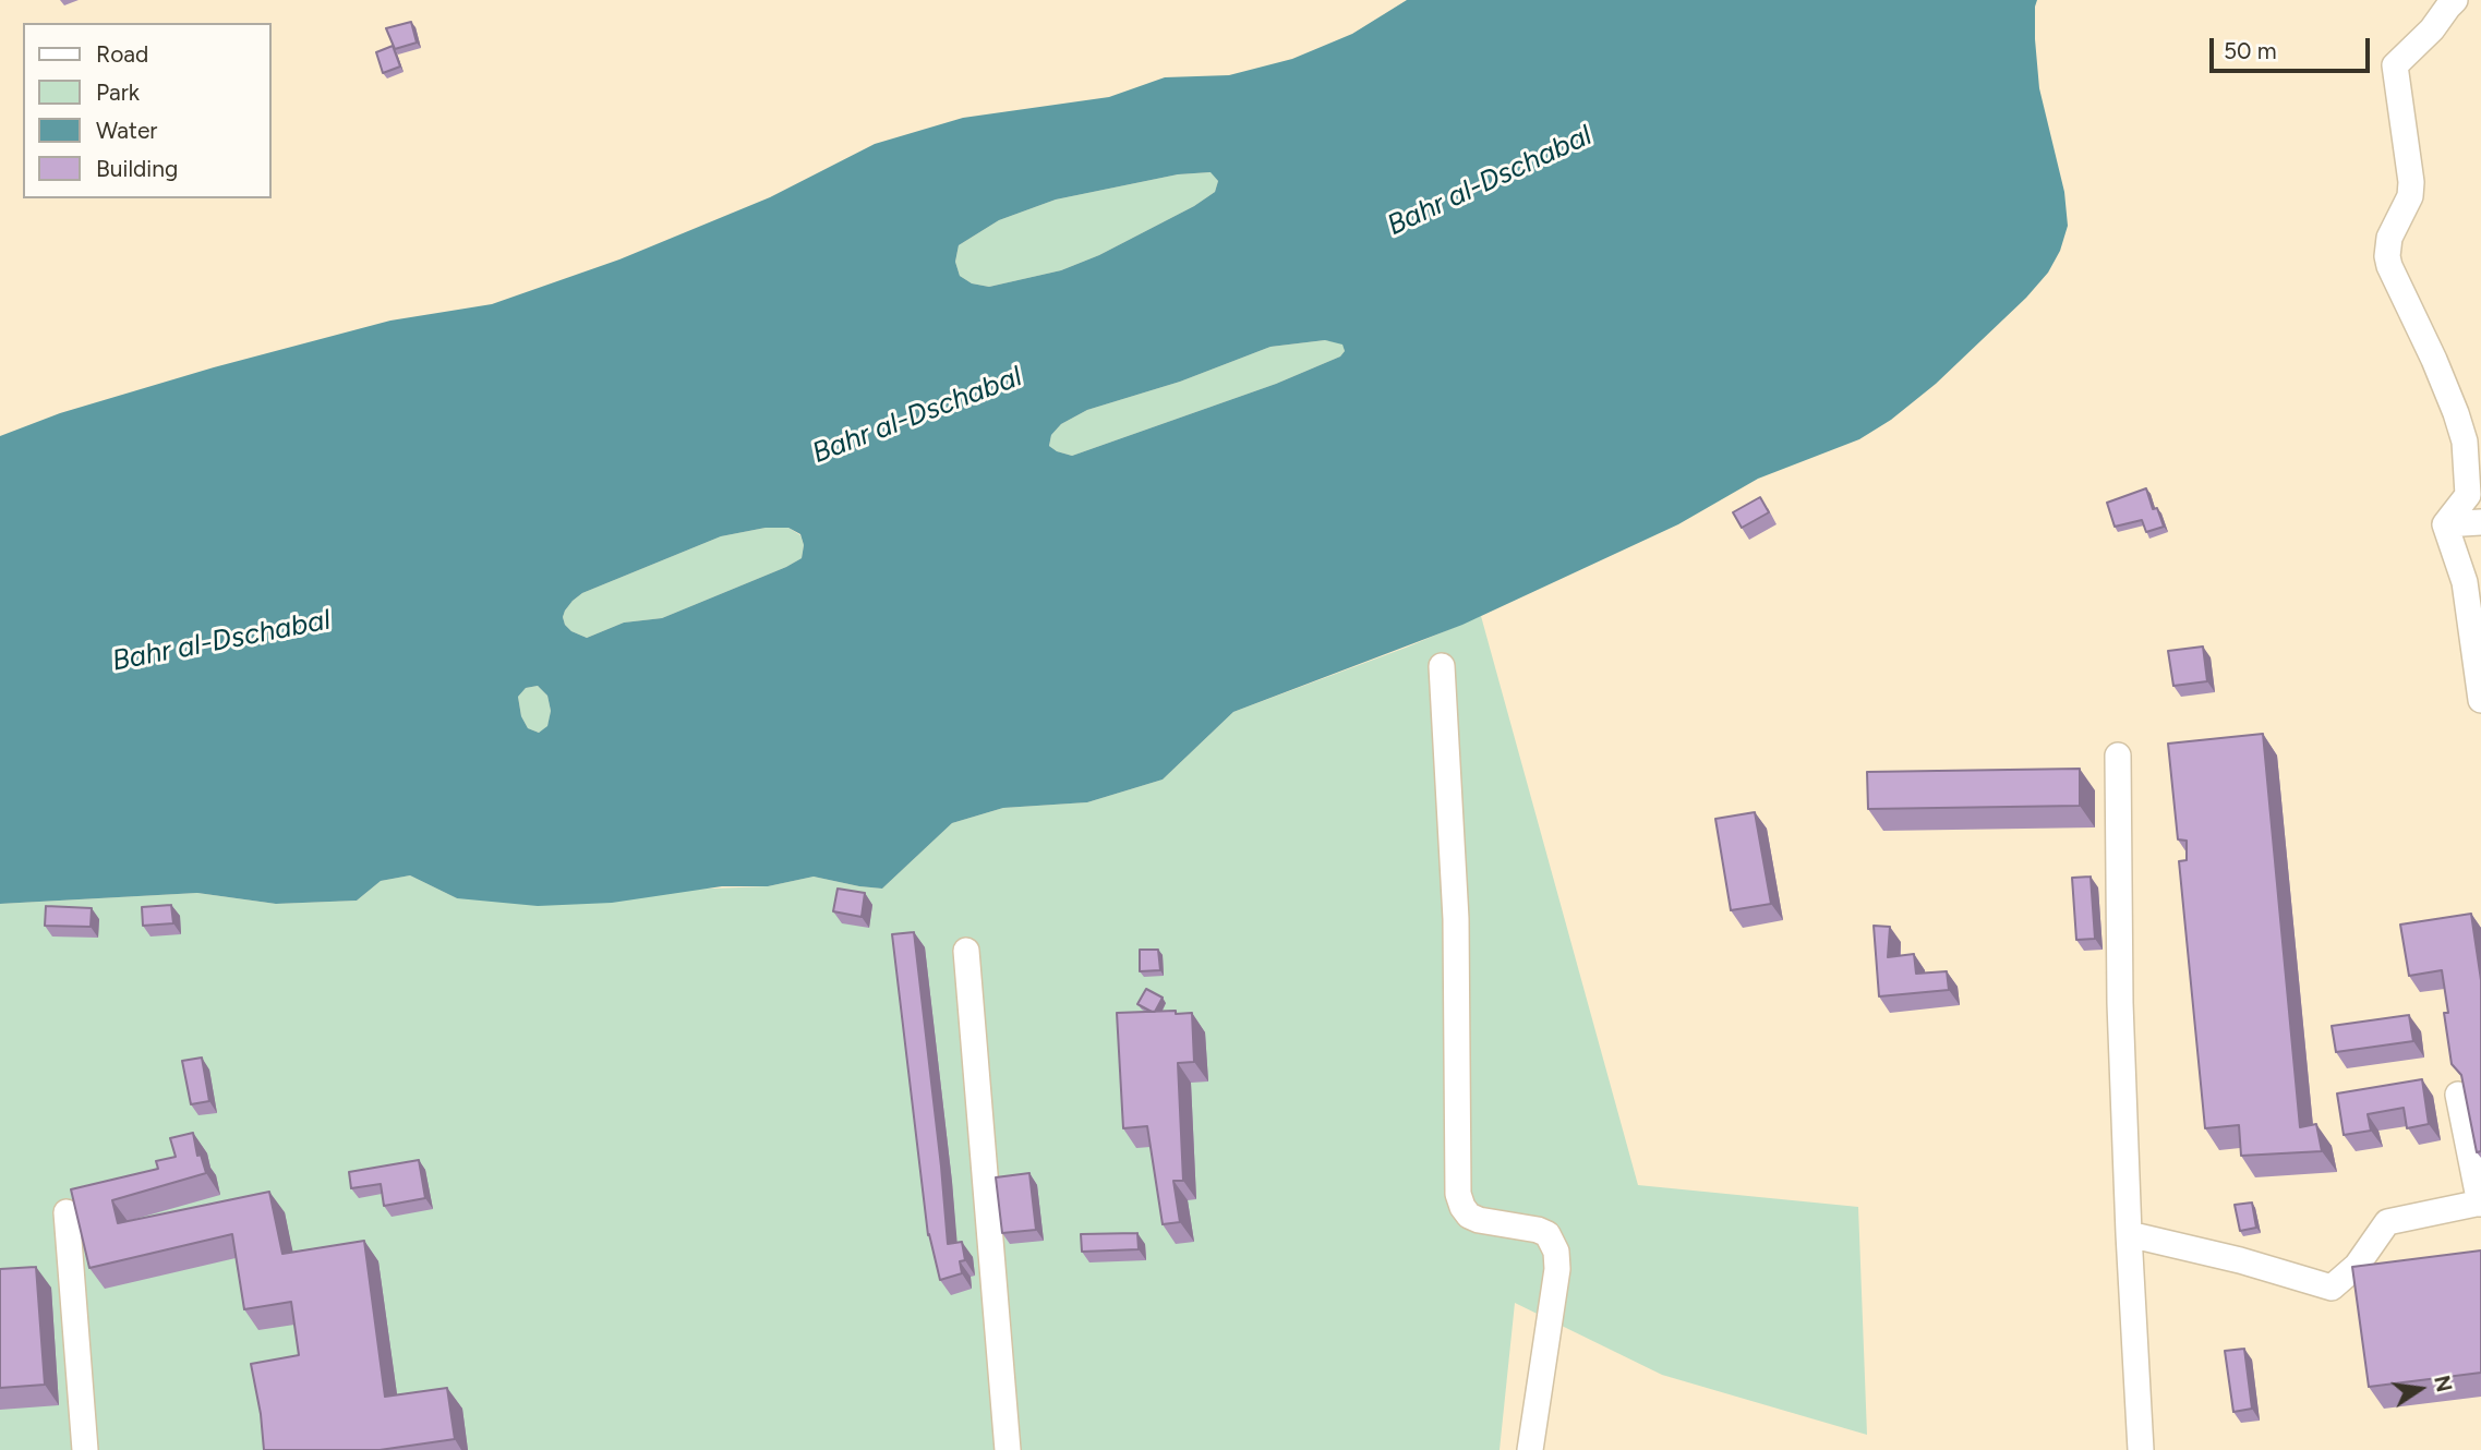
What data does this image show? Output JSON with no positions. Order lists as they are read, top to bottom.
{
  "water": ["Bahr al-Dschabal"],
  "legend": [
    "Road",
    "Park",
    "Water",
    "Building"
  ],
  "scale_bar": "50 m",
  "north": "right"
}
